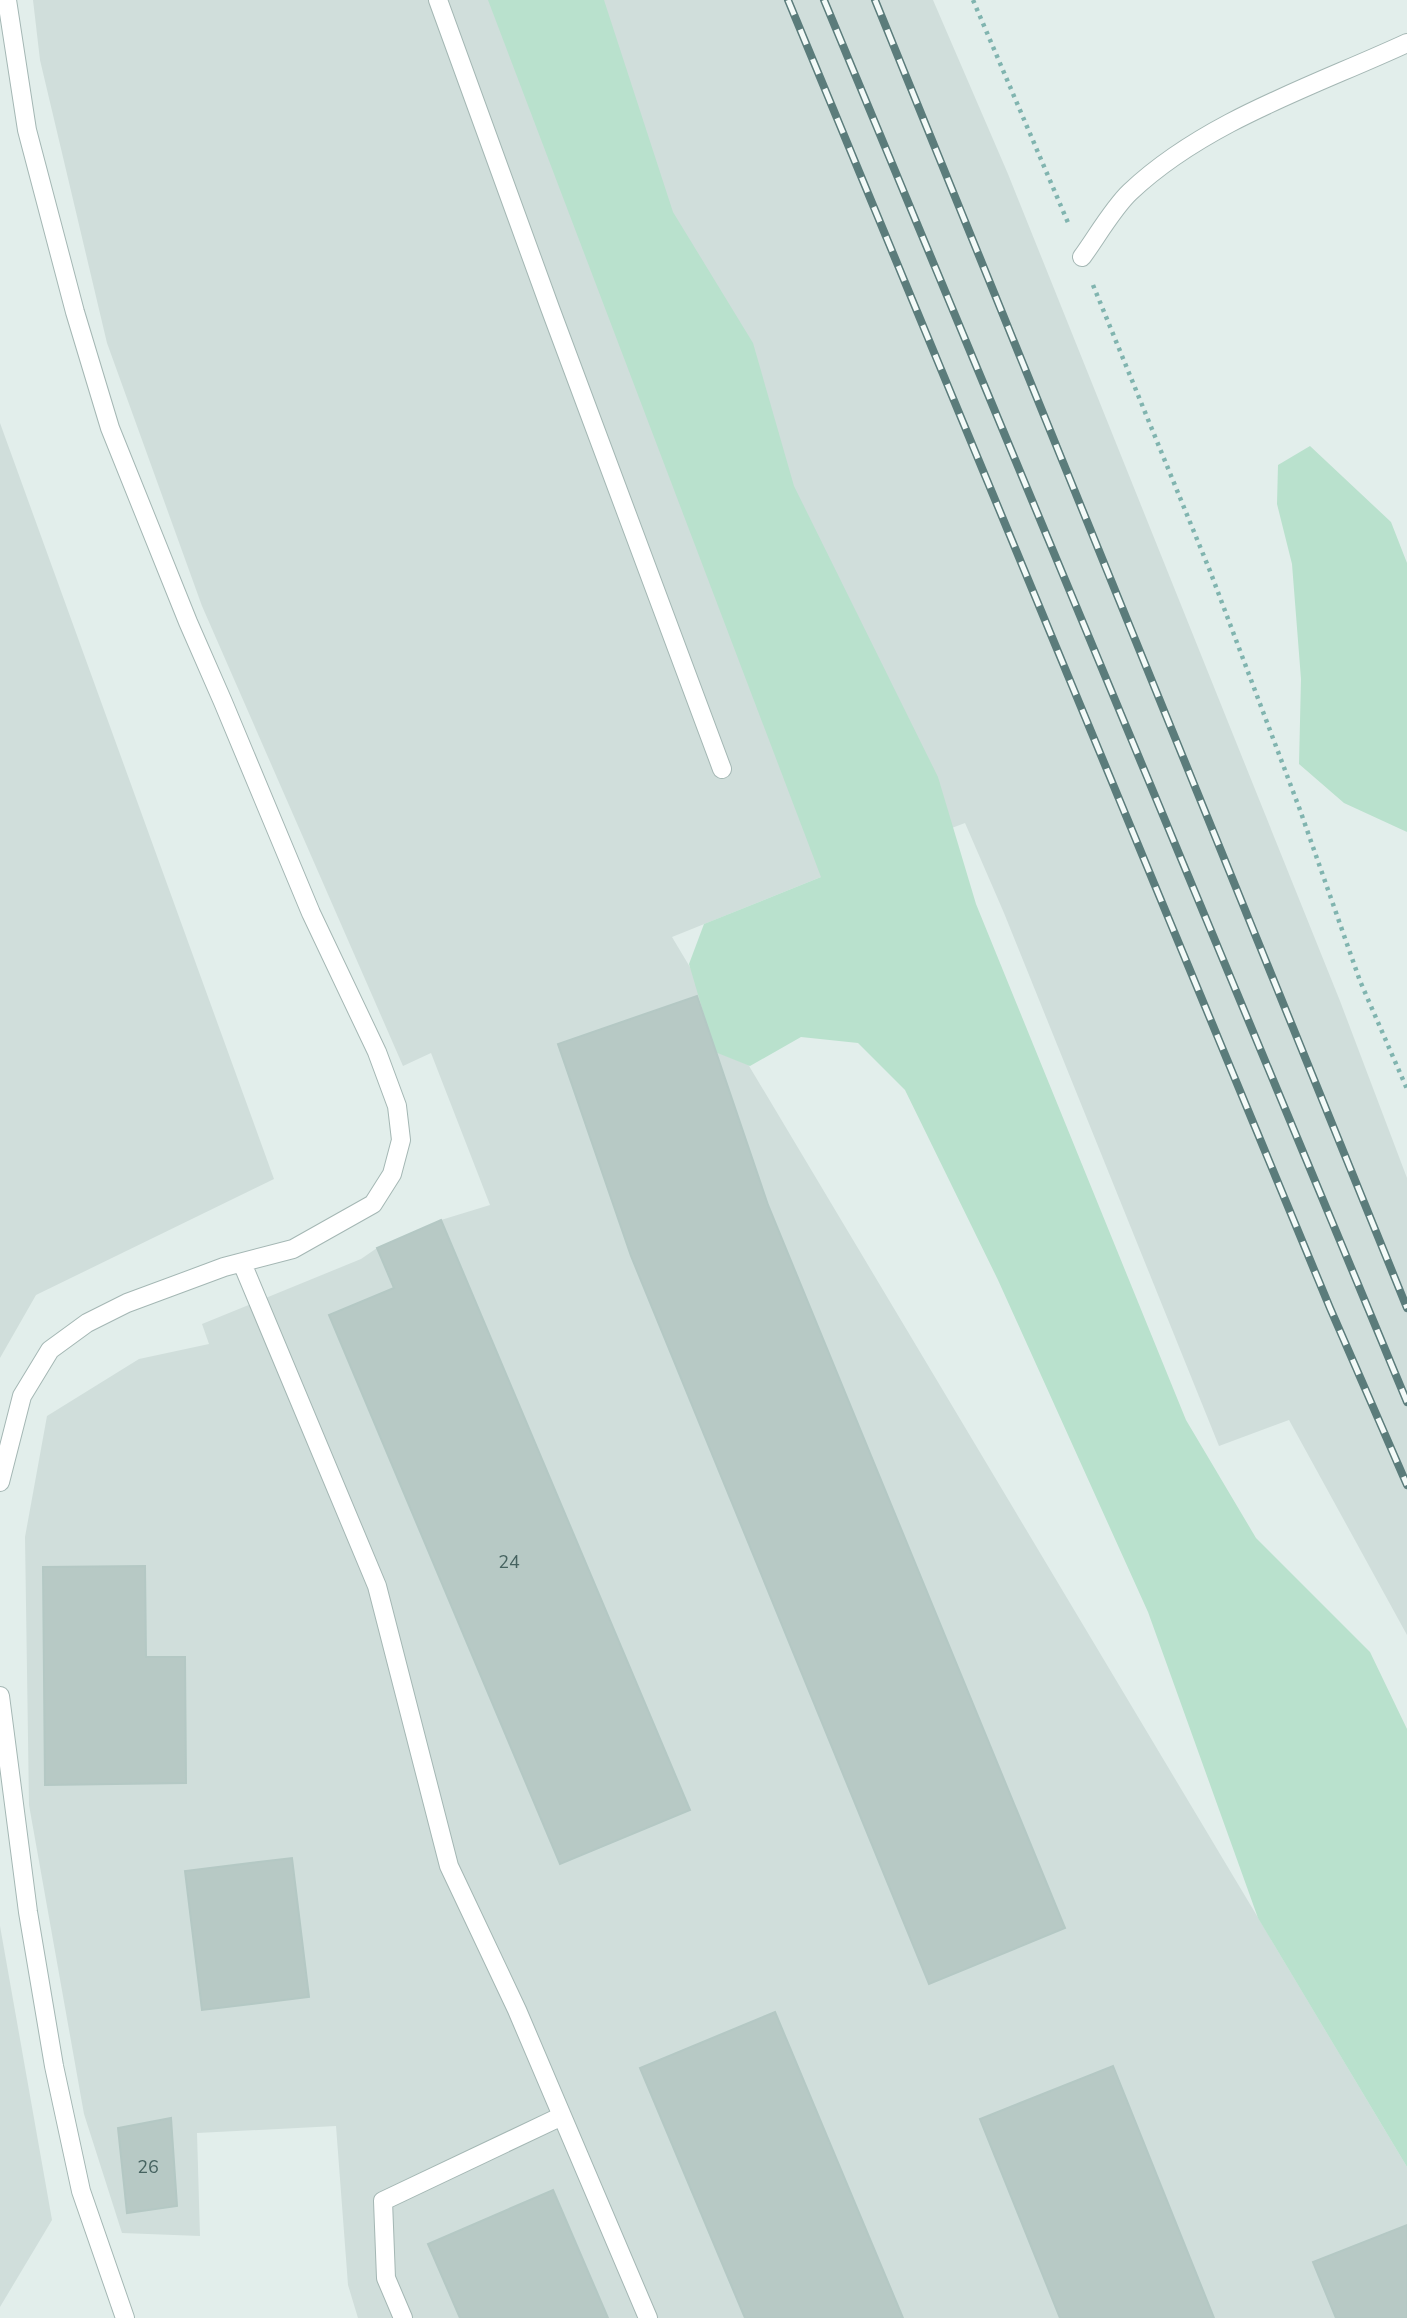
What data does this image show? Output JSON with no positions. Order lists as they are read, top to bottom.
{
  "house_numbers": ["24", "26"]
}
